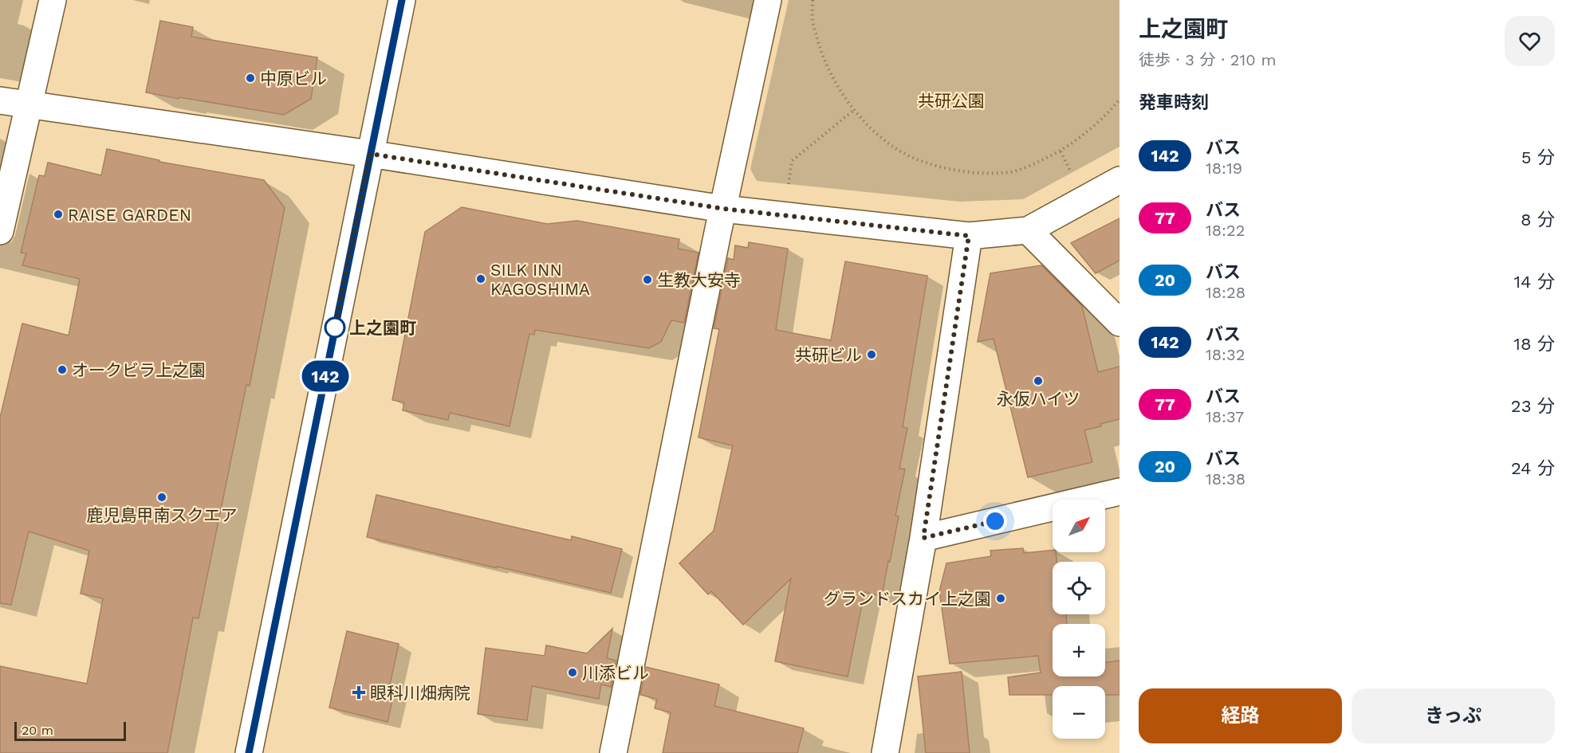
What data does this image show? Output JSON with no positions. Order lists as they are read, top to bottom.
{
  "parks": ["共研公園"],
  "places": {
    "other": [
      "中原ビル",
      "RAISE GARDEN",
      "SILK INN KAGOSHIMA",
      "生教大安寺",
      "上之園町",
      "共研ビル",
      "オークビラ上之園",
      "永仮ハイツ",
      "鹿児島甲南スクエア",
      "グランドスカイ上之園",
      "川添ビル"
    ],
    "health": ["眼科川畑病院"]
  },
  "lines": ["bus line 142"],
  "scale_bar": "20 m",
  "north": "top right",
  "page": {
    "on_map": "142",
    "heading": [
      ["上之園町", "徒歩 · 3 分 · 210 m"],
      "発車時刻"
    ],
    "list": [
      {
        "mark": "142",
        "name": "バス",
        "note": "18:19",
        "value": "5 分"
      },
      {
        "mark": "77",
        "name": "バス",
        "note": "18:22",
        "value": "8 分"
      },
      {
        "mark": "20",
        "name": "バス",
        "note": "18:28",
        "value": "14 分"
      },
      {
        "mark": "142",
        "name": "バス",
        "note": "18:32",
        "value": "18 分"
      },
      {
        "mark": "77",
        "name": "バス",
        "note": "18:37",
        "value": "23 分"
      },
      {
        "mark": "20",
        "name": "バス",
        "note": "18:38",
        "value": "24 分"
      }
    ],
    "map_buttons": ["+", "−"],
    "buttons": ["経路", "きっぷ"],
    "scale": "20 m"
  }
}
